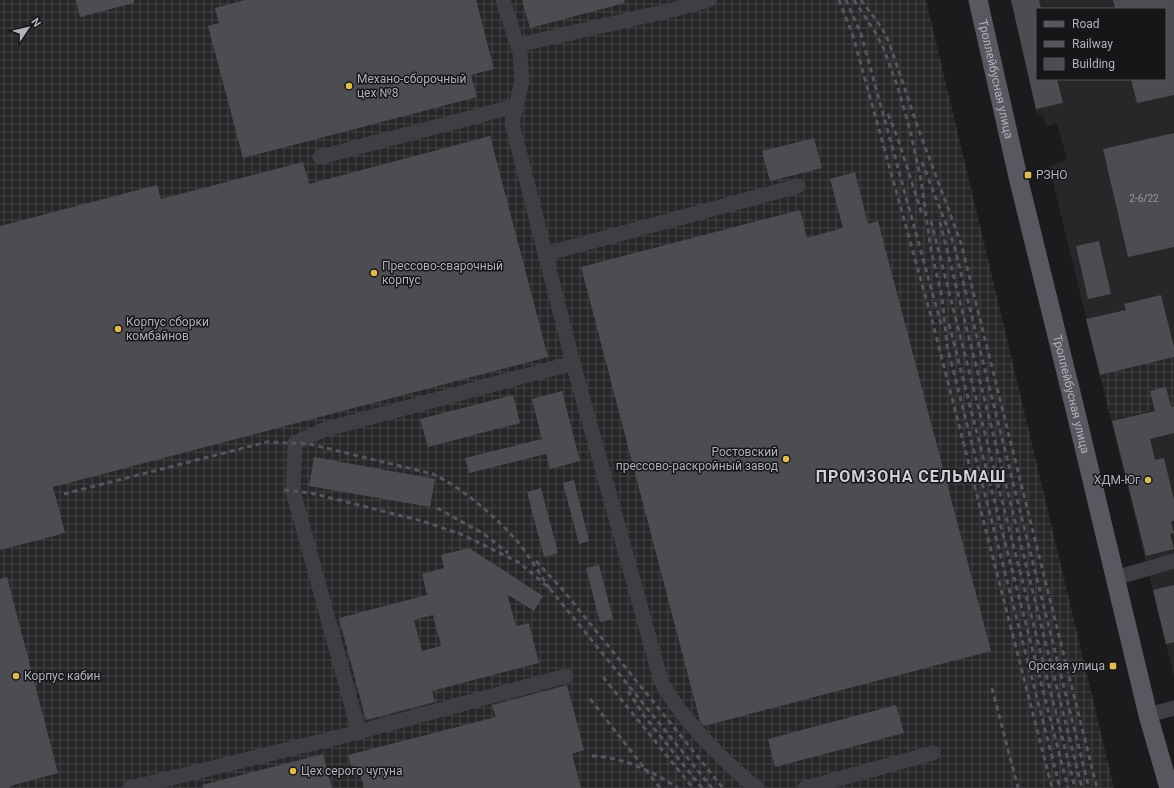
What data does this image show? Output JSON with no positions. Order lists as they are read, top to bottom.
{
  "streets": {
    "main road": ["Троллейбусная улица"]
  },
  "districts": ["ПРОМЗОНА СЕЛЬМАШ"],
  "places": {
    "other": [
      "Механо-сборочный цех №8",
      "Прессово-сварочный корпус",
      "Корпус сборки комбайнов",
      "Ростовский прессово-раскройный завод",
      "ХДМ-Юг",
      "Корпус кабин",
      "Цех серого чугуна"
    ],
    "transit": ["РЗНО", "Орская улица"]
  },
  "house_numbers": ["2-6/22"],
  "legend": ["Road", "Railway", "Building"],
  "north": "top right"
}
